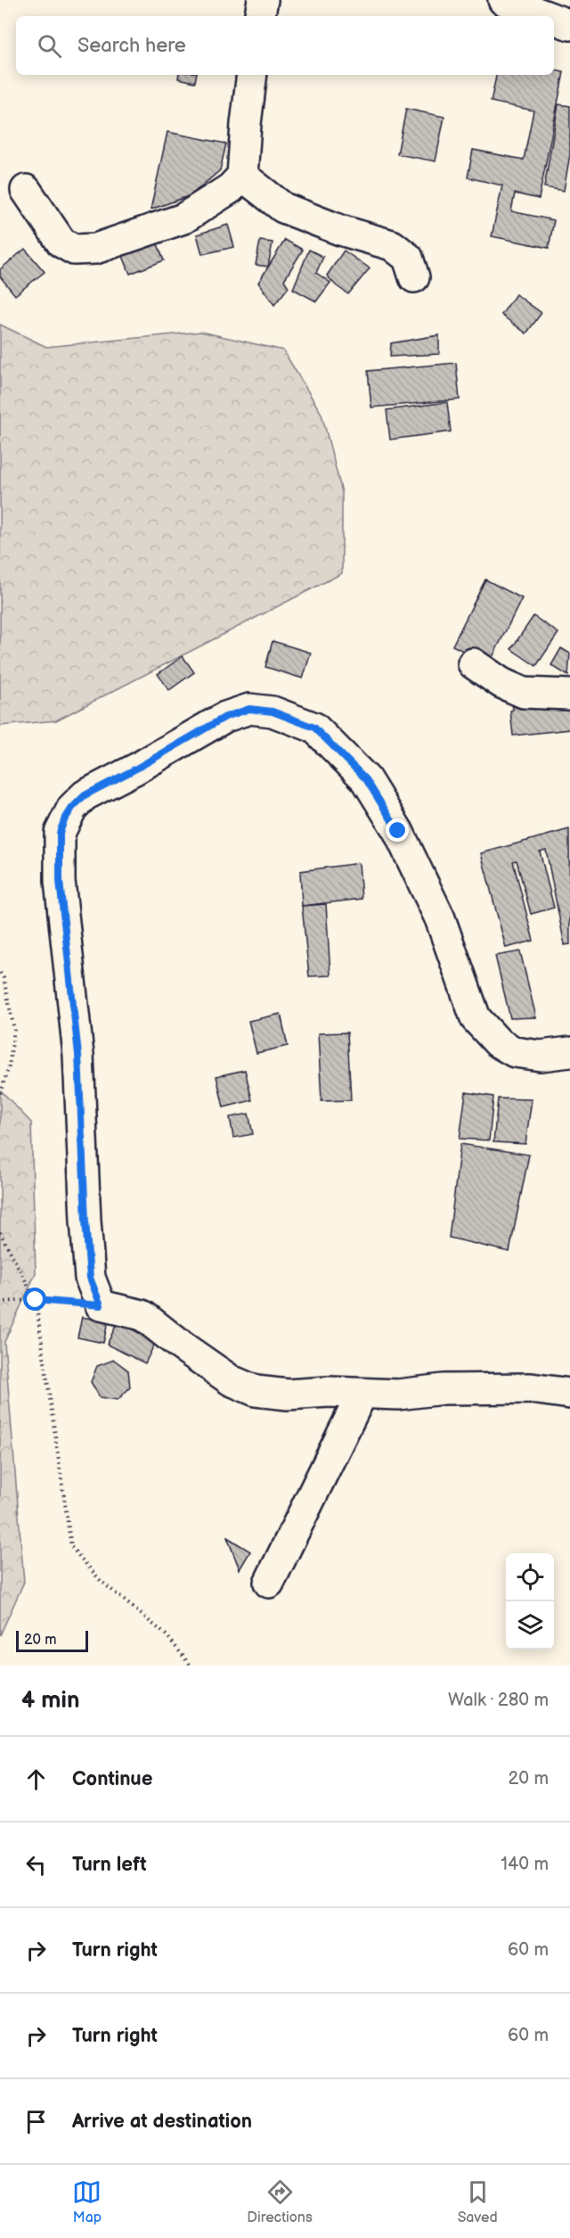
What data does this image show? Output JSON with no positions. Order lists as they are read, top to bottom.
{
  "scale_bar": "20 m",
  "page": {
    "search": "Search here",
    "scale": "20 m",
    "heading": ["4 min", "Walk · 280 m"],
    "list": [
      ["Continue", "20 m"],
      ["Turn left", "140 m"],
      ["Turn right", "60 m"],
      ["Turn right", "60 m"],
      "Arrive at destination"
    ],
    "nav": ["Map", "Directions", "Saved"]
  }
}
